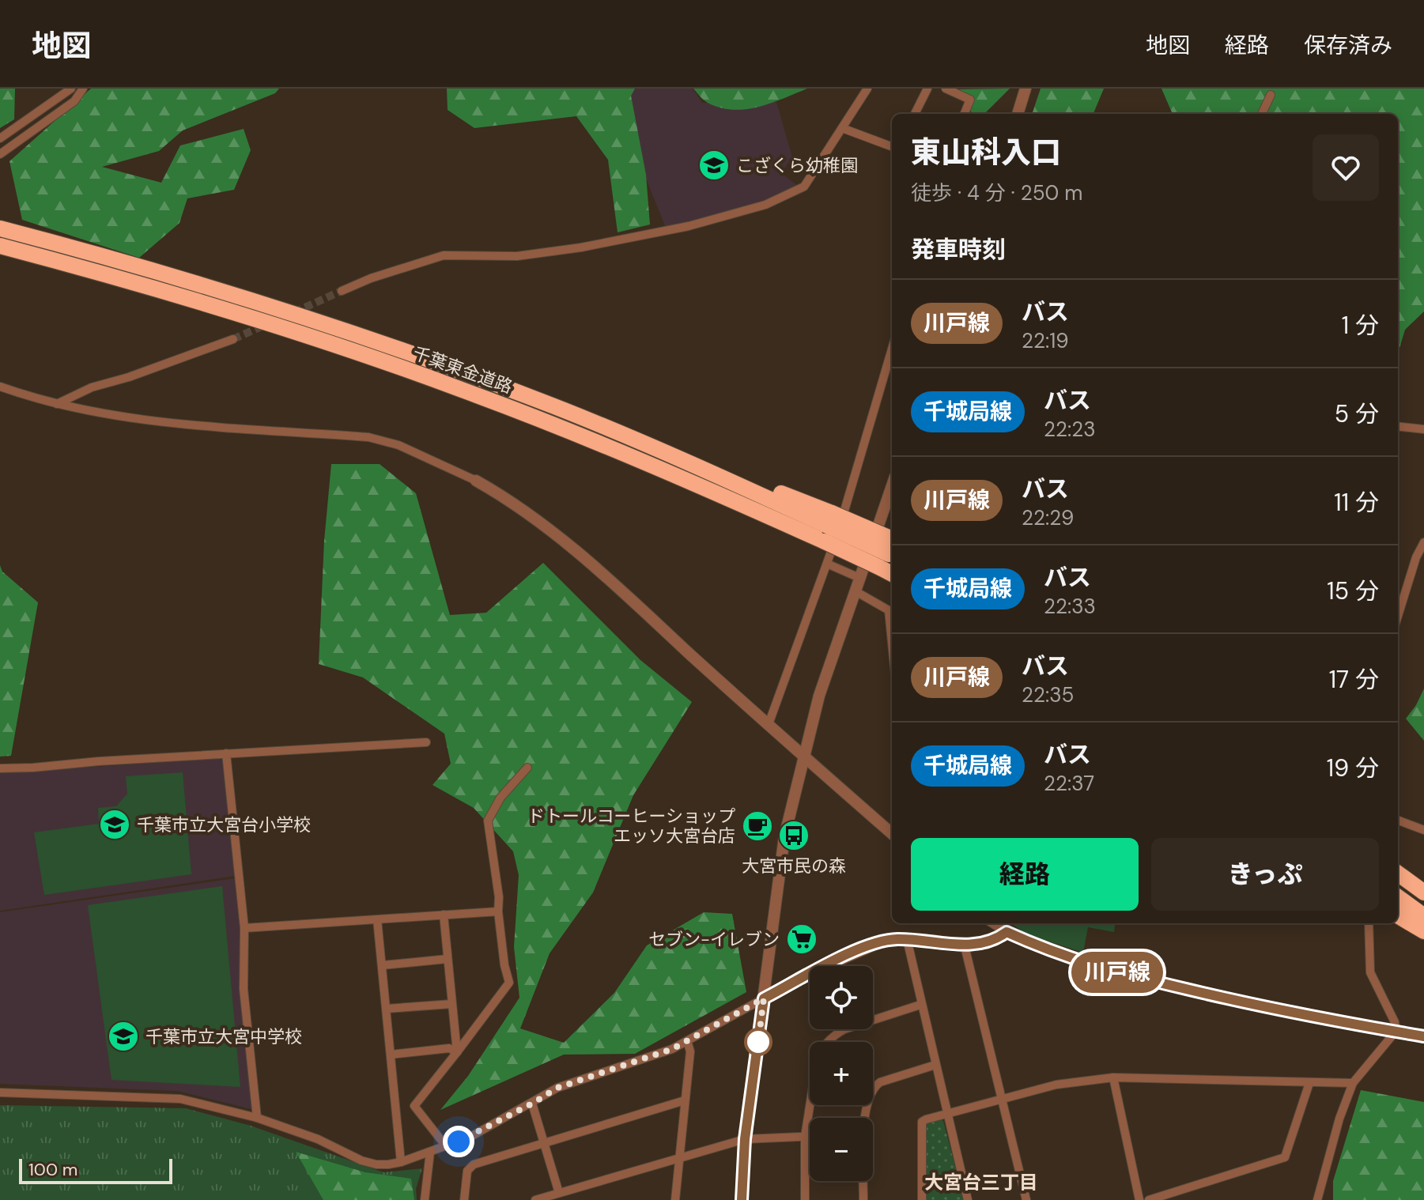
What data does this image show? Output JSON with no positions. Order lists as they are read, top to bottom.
{
  "streets": {
    "highway": ["千葉東金道路"]
  },
  "districts": ["大宮台三丁目"],
  "places": {
    "school or university": ["こざくら幼稚園", "千葉市立大宮台小学校", "千葉市立大宮中学校"],
    "cafe": ["ドトールコーヒーショップ エッソ大宮台店"],
    "bus stop": ["大宮市民の森"],
    "supermarket": ["セブン-イレブン"]
  },
  "lines": ["bus line 川戸線"],
  "scale_bar": "100 m",
  "page": {
    "header": "地図",
    "nav": ["地図", "経路", "保存済み"],
    "on_map": "川戸線",
    "heading": [
      ["東山科入口", "徒歩 · 4 分 · 250 m"],
      "発車時刻"
    ],
    "list": [
      {
        "mark": "川戸線",
        "name": "バス",
        "note": "22:19",
        "value": "1 分"
      },
      {
        "mark": "千城局線",
        "name": "バス",
        "note": "22:23",
        "value": "5 分"
      },
      {
        "mark": "川戸線",
        "name": "バス",
        "note": "22:29",
        "value": "11 分"
      },
      {
        "mark": "千城局線",
        "name": "バス",
        "note": "22:33",
        "value": "15 分"
      },
      {
        "mark": "川戸線",
        "name": "バス",
        "note": "22:35",
        "value": "17 分"
      },
      {
        "mark": "千城局線",
        "name": "バス",
        "note": "22:37",
        "value": "19 分"
      }
    ],
    "buttons": ["経路", "きっぷ"],
    "map_buttons": ["+", "−"],
    "scale": "100 m"
  }
}
